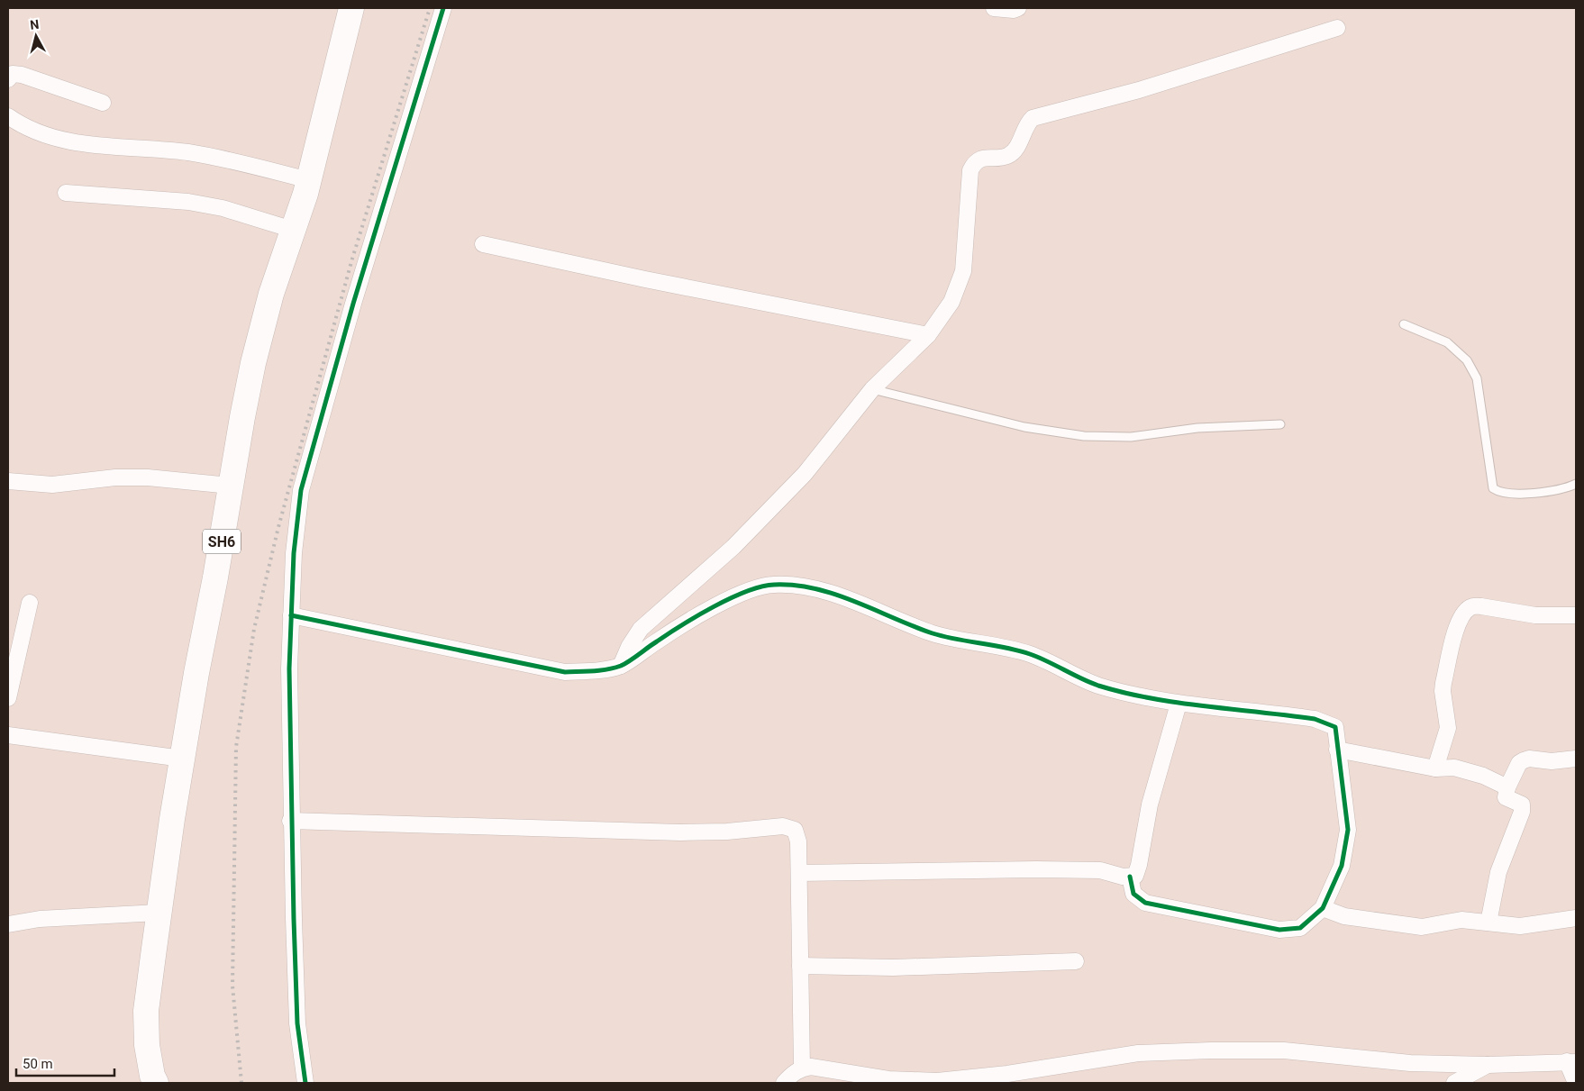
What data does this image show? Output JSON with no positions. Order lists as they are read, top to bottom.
{
  "streets": {
    "main road": ["SH6"]
  },
  "scale_bar": "50 m",
  "north": "top"
}
